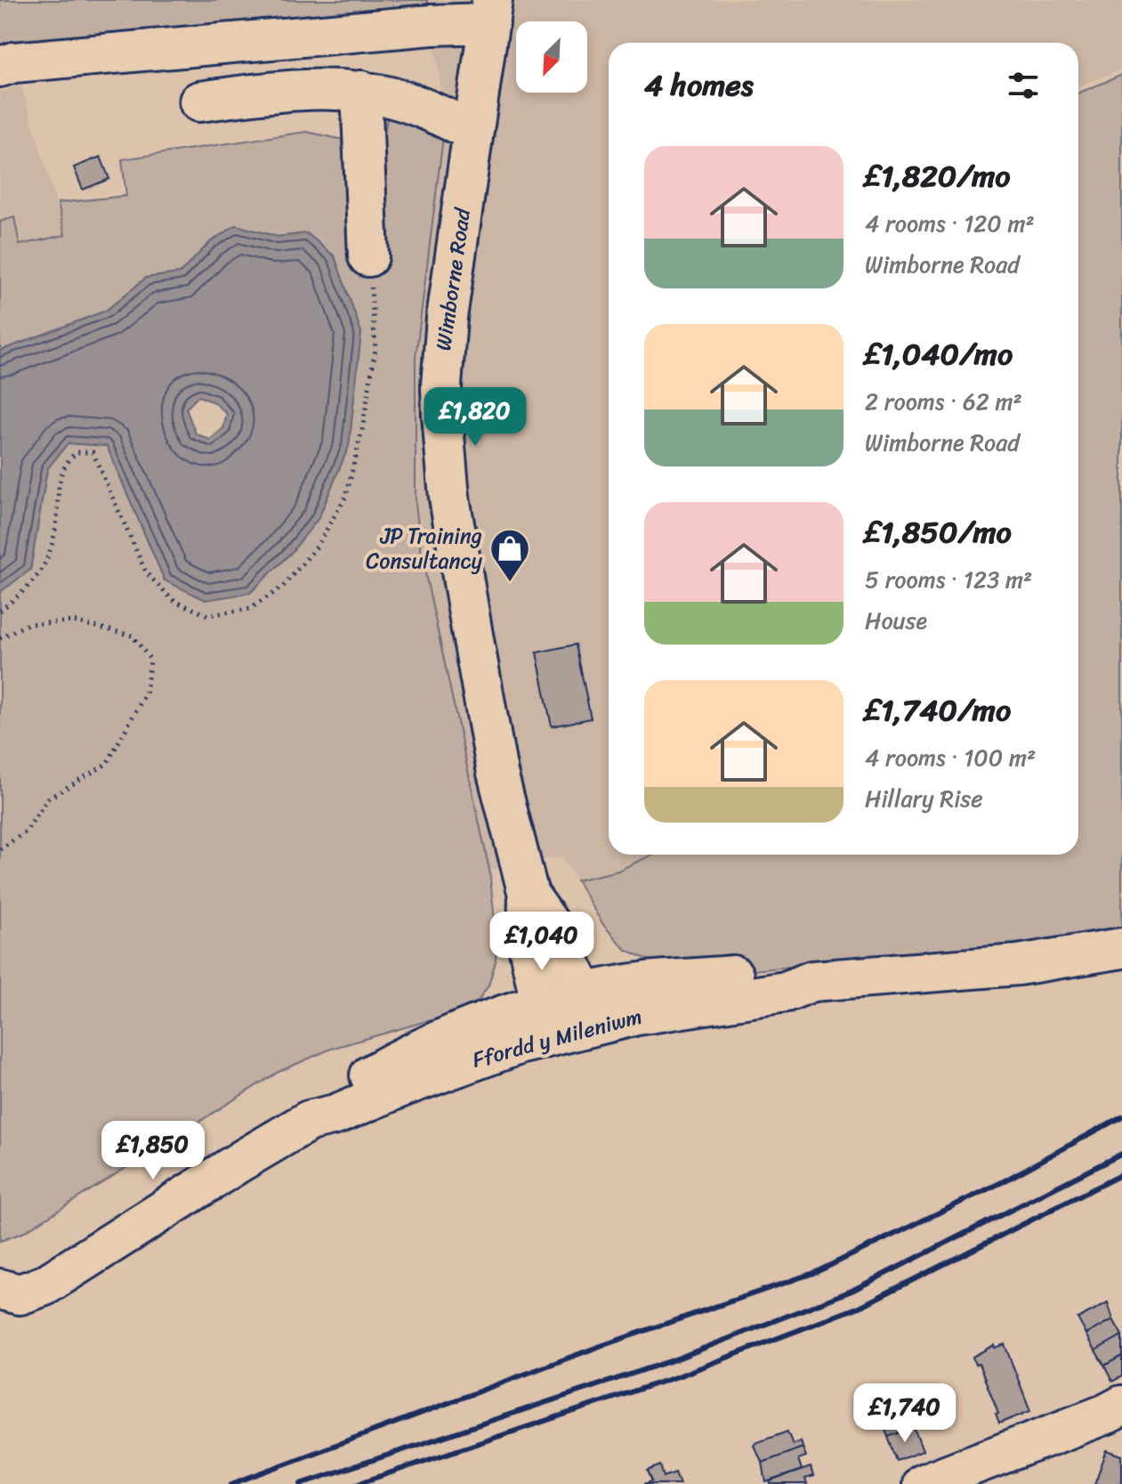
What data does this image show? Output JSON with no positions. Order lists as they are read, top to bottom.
{
  "streets": {
    "street": ["Wimborne Road", "Ffordd y Mileniwm"]
  },
  "crossings": [
    ["Wimborne Road", "Ffordd y Mileniwm"]
  ],
  "places": {
    "shop": ["JP Training Consultancy"]
  },
  "north": "bottom left",
  "page": {
    "heading": "4 homes",
    "list": [
      {
        "name": "£1,820/mo",
        "note": "4 rooms · 120 m² · Wimborne Road"
      },
      {
        "name": "£1,040/mo",
        "note": "2 rooms · 62 m² · Wimborne Road"
      },
      {
        "name": "£1,850/mo",
        "note": "5 rooms · 123 m² · House"
      },
      {
        "name": "£1,740/mo",
        "note": "4 rooms · 100 m² · Hillary Rise"
      }
    ],
    "price": [
      "£1,820",
      "£1,040",
      "£1,850",
      "£1,740"
    ]
  }
}
